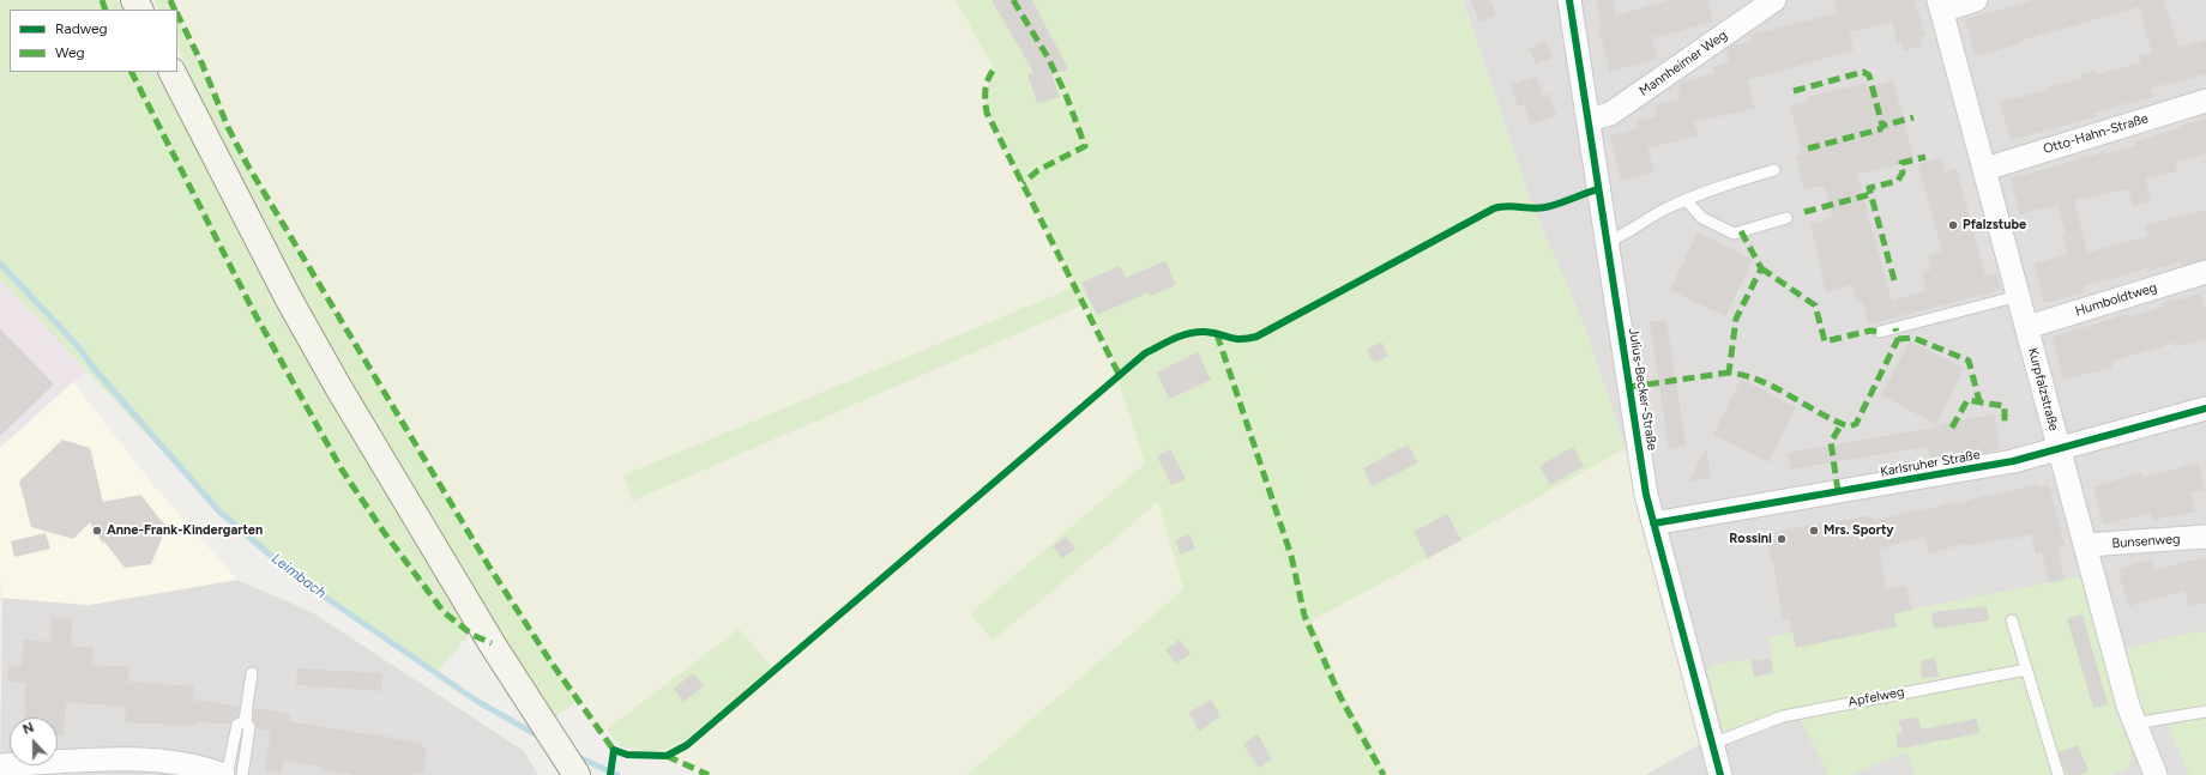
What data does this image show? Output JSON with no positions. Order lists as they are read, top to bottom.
{
  "streets": {
    "street": [
      "Mannheimer Weg",
      "Otto-Hahn-Straße",
      "Humboldtweg",
      "Julius-Becker-Straße",
      "Kurpfalzstraße",
      "Karlsruher Straße",
      "Bunsenweg"
    ],
    "lane": ["Apfelweg"]
  },
  "crossings": [
    ["Mannheimer Weg", "Julius-Becker-Straße"],
    ["Otto-Hahn-Straße", "Kurpfalzstraße"],
    ["Humboldtweg", "Kurpfalzstraße"],
    ["Julius-Becker-Straße", "Karlsruher Straße"],
    ["Julius-Becker-Straße", "Apfelweg"],
    ["Kurpfalzstraße", "Karlsruher Straße"],
    ["Kurpfalzstraße", "Bunsenweg"]
  ],
  "water": ["Leimbach"],
  "places": [
    "Pfalzstube",
    "Anne-Frank-Kindergarten",
    "Mrs. Sporty",
    "Rossini"
  ],
  "legend": ["Radweg", "Weg"],
  "north": "top"
}
